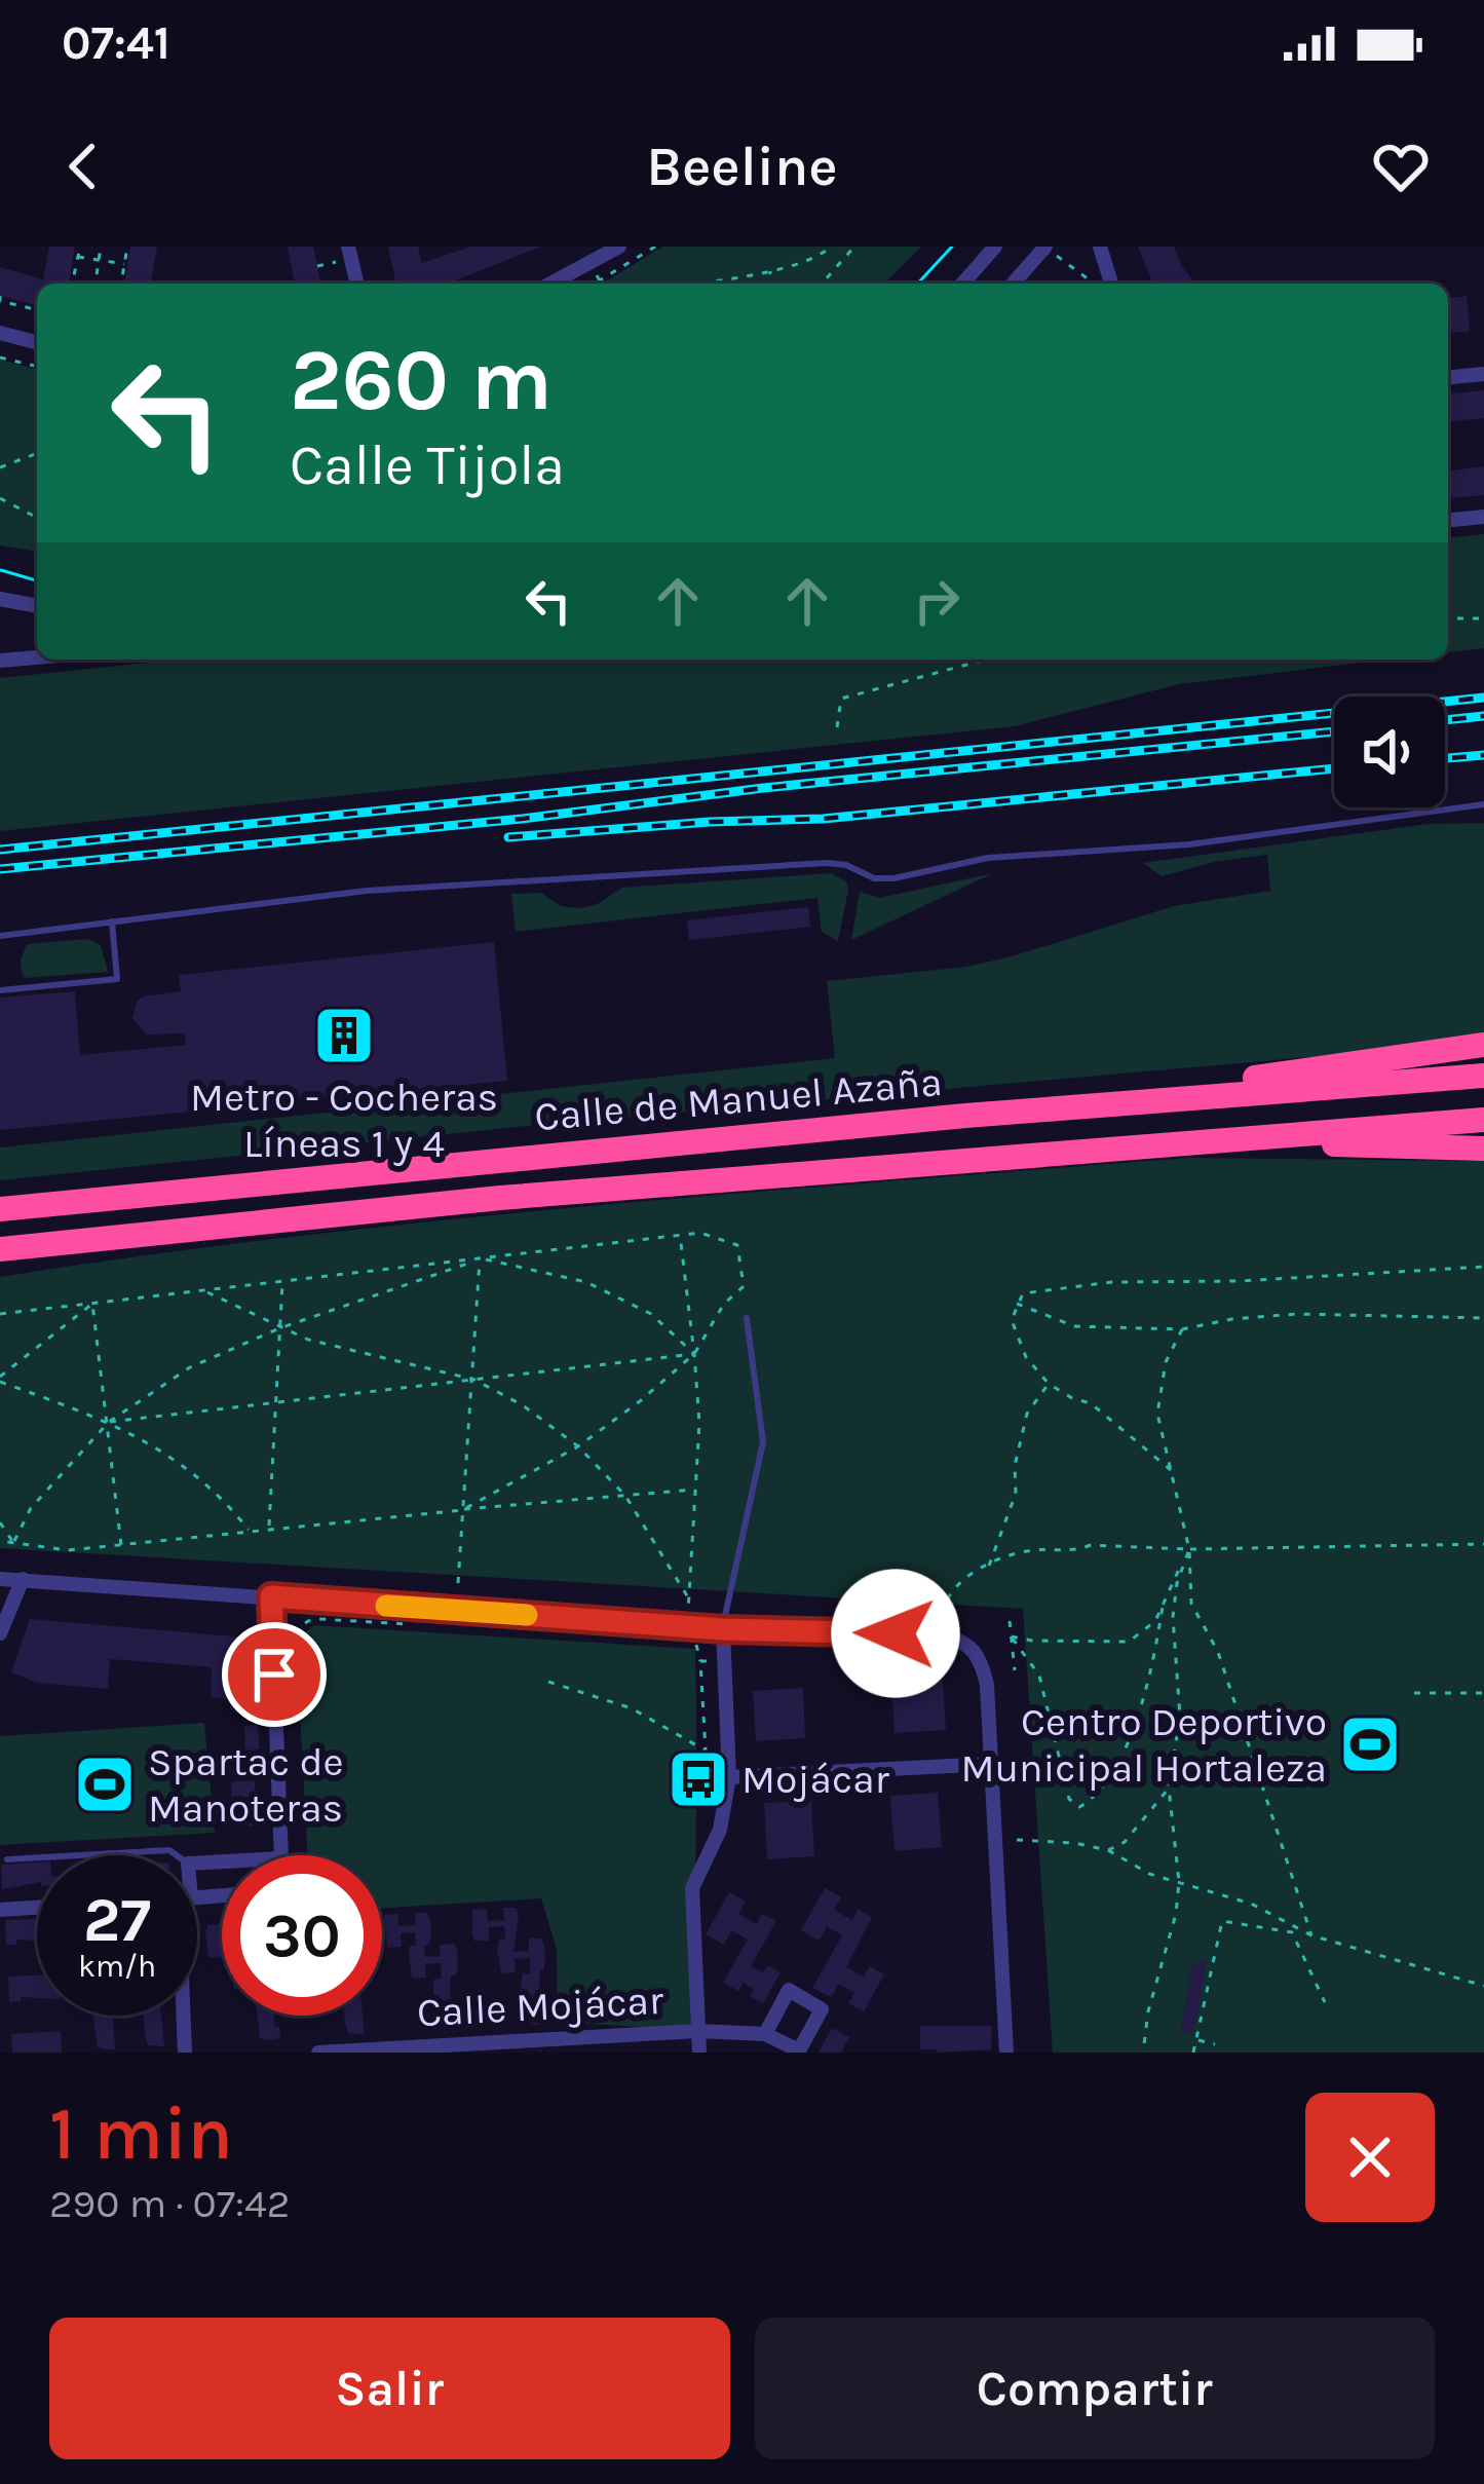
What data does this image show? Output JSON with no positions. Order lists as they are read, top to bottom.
{
  "streets": {
    "highway": ["Calle de Manuel Azaña"],
    "street": ["Calle Mojácar"]
  },
  "places": {
    "building": ["Metro - Cocheras Líneas 1 y 4"],
    "sports": ["Centro Deportivo Municipal Hortaleza", "Spartac de Manoteras"],
    "bus stop": ["Mojácar"]
  },
  "page": {
    "status": "07:41",
    "header": "Beeline",
    "turn": ["260 m", "Calle Tijola"],
    "speed": "27 km/h",
    "limit": "30",
    "heading": ["1 min", "290 m · 07:42"],
    "buttons": ["Salir", "Compartir"]
  }
}
